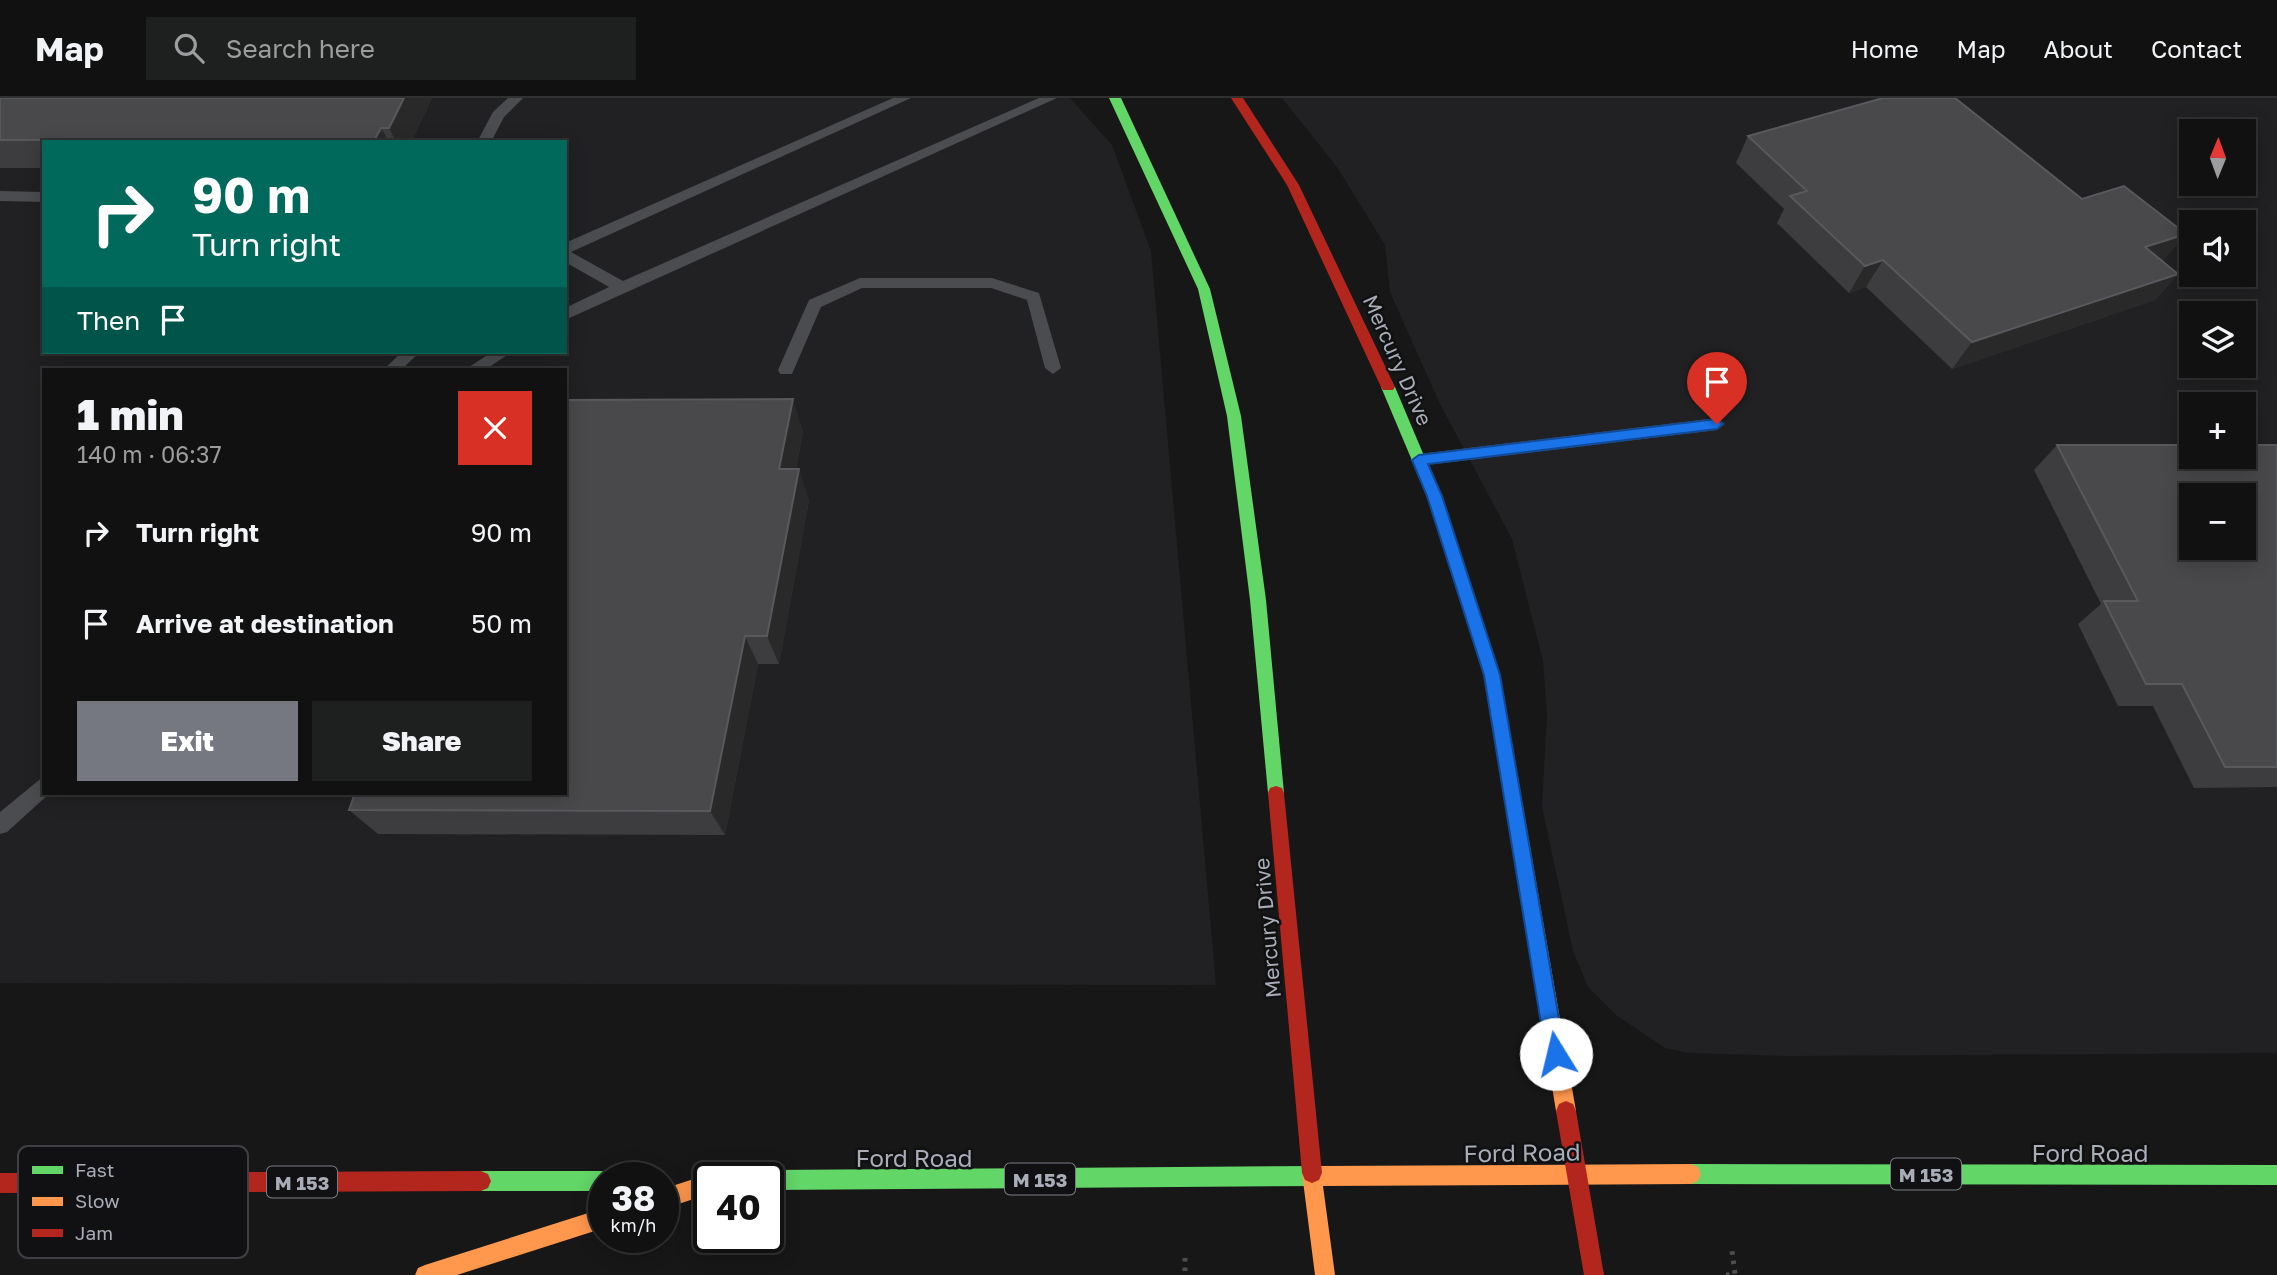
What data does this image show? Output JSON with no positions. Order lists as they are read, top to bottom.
{
  "streets": {
    "street": ["Mercury Drive", "Ford Road", "M 153"]
  },
  "crossings": [
    ["Mercury Drive", "Ford Road"]
  ],
  "legend": ["Fast", "Slow", "Jam"],
  "north": "top",
  "page": {
    "header": "Map",
    "search": "Search here",
    "nav": [
      "Home",
      "Map",
      "About",
      "Contact"
    ],
    "map_buttons": ["+", "−"],
    "turn": ["90 m", "Turn right"],
    "then": "Then",
    "heading": ["1 min", "140 m · 06:37"],
    "list": [
      {
        "name": "Turn right",
        "value": "90 m"
      },
      {
        "name": "Arrive at destination",
        "value": "50 m"
      }
    ],
    "buttons": ["Exit", "Share"],
    "speed": "38 km/h",
    "limit": "40"
  }
}
